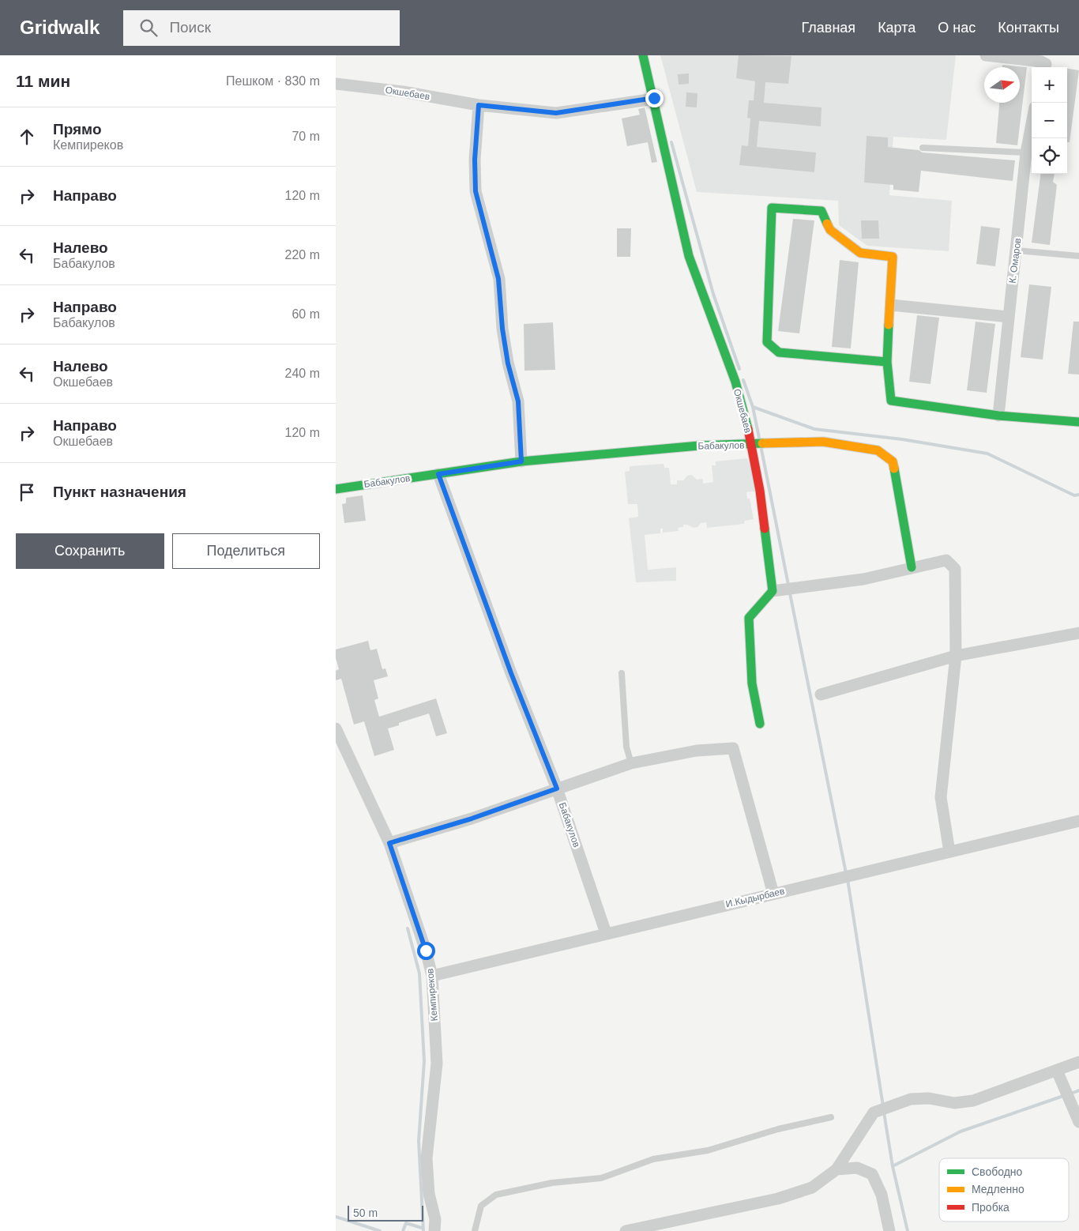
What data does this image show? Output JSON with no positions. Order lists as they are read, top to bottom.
{
  "streets": {
    "street": [
      "Окшебаев",
      "К. Омаров",
      "Бабакулов",
      "И.Кыдырбаев",
      "Кемпиреков"
    ]
  },
  "crossings": [
    ["Окшебаев", "Бабакулов"],
    ["Бабакулов", "И.Кыдырбаев"],
    ["И.Кыдырбаев", "Кемпиреков"]
  ],
  "legend": ["Свободно", "Медленно", "Пробка"],
  "scale_bar": "50 m",
  "north": "right",
  "page": {
    "header": "Gridwalk",
    "search": "Поиск",
    "nav": [
      "Главная",
      "Карта",
      "О нас",
      "Контакты"
    ],
    "heading": ["11 мин", "Пешком · 830 m"],
    "map_buttons": ["+", "−"],
    "list": [
      ["Прямо", "Кемпиреков", "70 m"],
      ["Направо", "120 m"],
      ["Налево", "Бабакулов", "220 m"],
      ["Направо", "Бабакулов", "60 m"],
      ["Налево", "Окшебаев", "240 m"],
      ["Направо", "Окшебаев", "120 m"],
      "Пункт назначения"
    ],
    "buttons": ["Сохранить", "Поделиться"],
    "scale": "50 m"
  }
}
